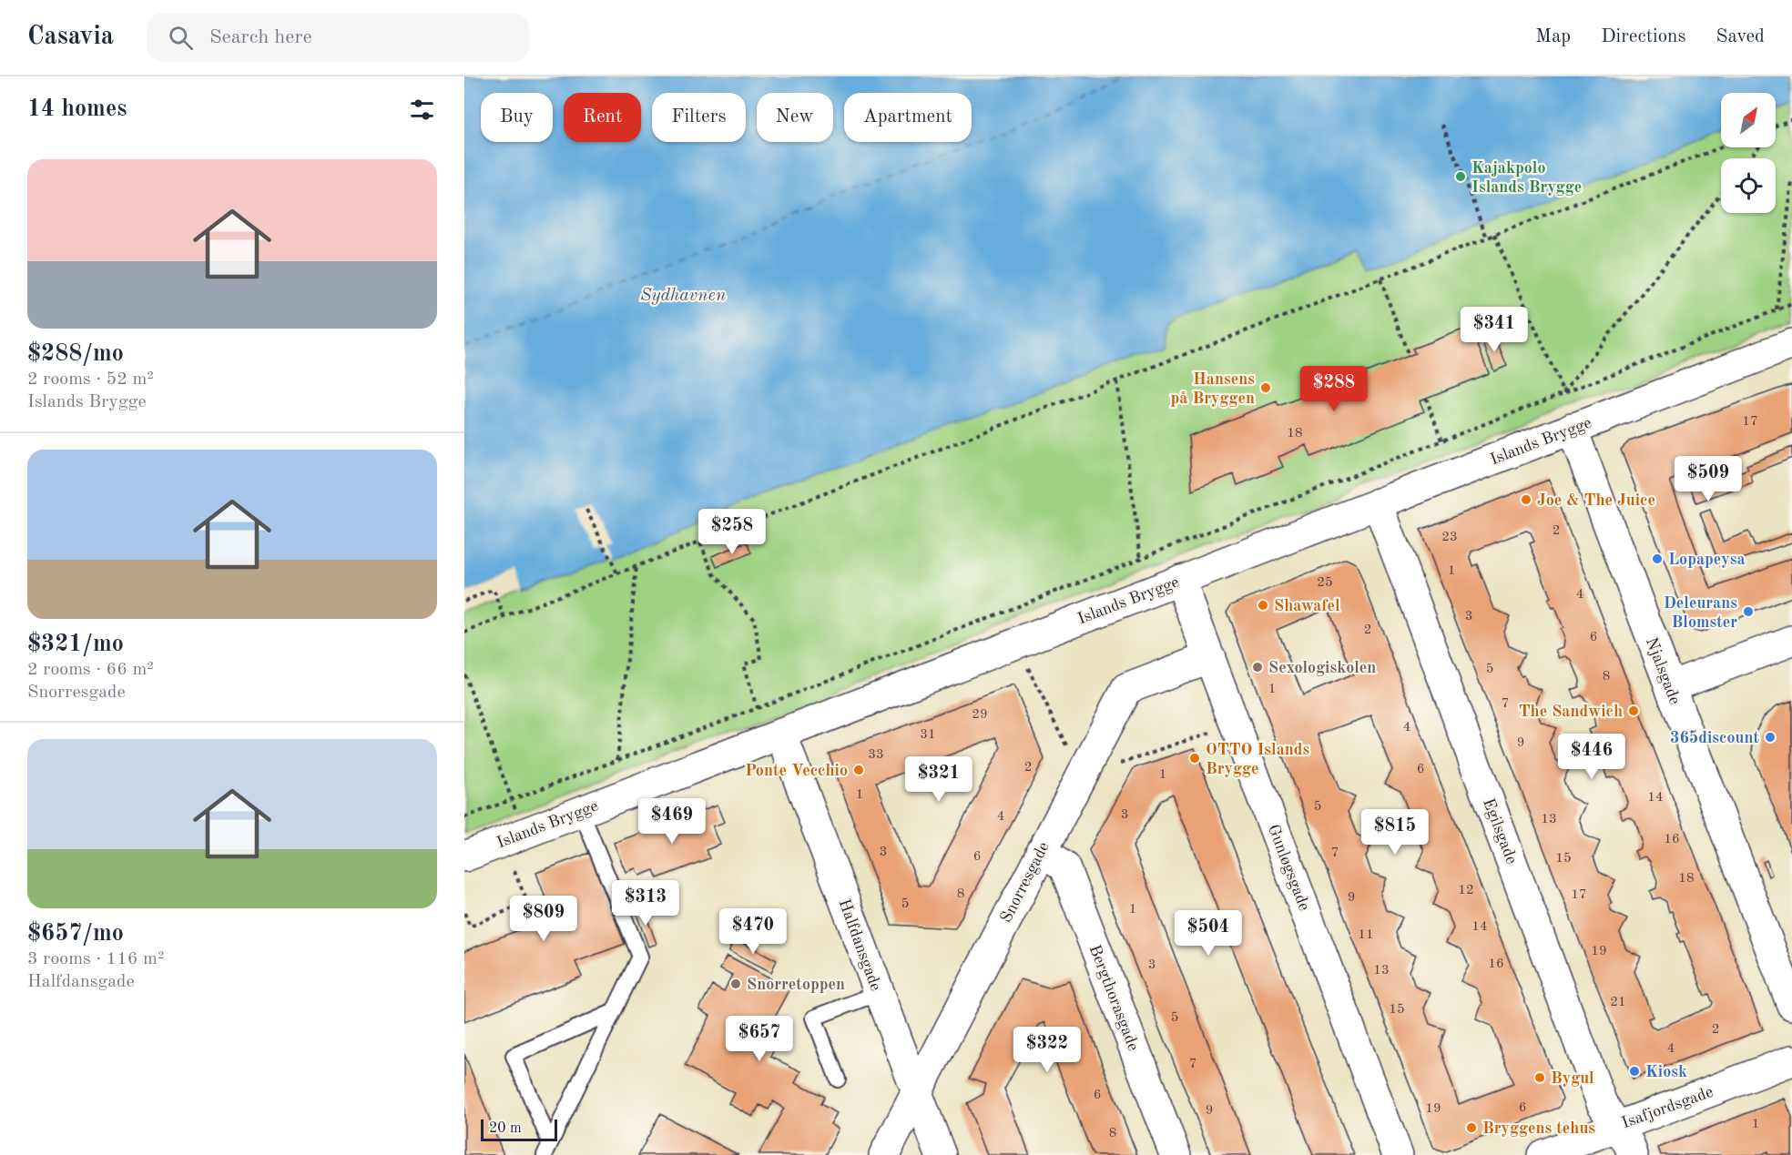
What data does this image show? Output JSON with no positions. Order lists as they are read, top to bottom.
{
  "streets": {
    "street": [
      "Islands Brygge",
      "Njalsgade",
      "Egilsgade",
      "Gunløgsgade",
      "Snorresgade",
      "Halfdansgade",
      "Bergthorasgade",
      "Isafjordsgade"
    ]
  },
  "crossings": [
    ["Islands Brygge", "Njalsgade"],
    ["Islands Brygge", "Egilsgade"],
    ["Islands Brygge", "Gunløgsgade"],
    ["Islands Brygge", "Halfdansgade"],
    ["Egilsgade", "Isafjordsgade"],
    ["Gunløgsgade", "Snorresgade"],
    ["Snorresgade", "Halfdansgade"],
    ["Snorresgade", "Bergthorasgade"]
  ],
  "water": ["Sydhavnen"],
  "places": [
    "Kajakpolo Islands Brygge",
    "Hansens på Bryggen",
    "Joe & The Juice",
    "Lopapeysa",
    "Shawafel",
    "Deleurans Blomster",
    "Sexologiskolen",
    "The Sandwich",
    "365discount",
    "OTTO Islands Brygge",
    "Ponte Vecchio",
    "Snorretoppen",
    "Kiosk",
    "Bygul",
    "Bryggens tehus"
  ],
  "house_numbers": [
    "17",
    "18",
    "2",
    "23",
    "1",
    "25",
    "4",
    "3",
    "2",
    "6",
    "5",
    "8",
    "1",
    "7",
    "29",
    "4",
    "31",
    "9",
    "33",
    "2",
    "6",
    "1",
    "1",
    "14",
    "5",
    "3",
    "4",
    "13",
    "16",
    "3",
    "7",
    "6",
    "15",
    "18",
    "12",
    "8",
    "17",
    "9",
    "5",
    "1",
    "14",
    "11",
    "19",
    "16",
    "3",
    "13",
    "21",
    "15",
    "5",
    "2",
    "4",
    "7",
    "6",
    "6",
    "19",
    "9",
    "1",
    "8"
  ],
  "scale_bar": "20 m",
  "north": "top right",
  "page": {
    "header": "Casavia",
    "search": "Search here",
    "nav": ["Map", "Directions", "Saved"],
    "heading": "14 homes",
    "chip": [
      "Buy",
      "Rent",
      "Filters",
      "New",
      "Apartment"
    ],
    "list": [
      {
        "name": "$288/mo",
        "note": "2 rooms · 52 m² · Islands Brygge"
      },
      {
        "name": "$321/mo",
        "note": "2 rooms · 66 m² · Snorresgade"
      },
      {
        "name": "$657/mo",
        "note": "3 rooms · 116 m² · Halfdansgade"
      }
    ],
    "price": [
      "$341",
      "$288",
      "$509",
      "$258",
      "$446",
      "$321",
      "$469",
      "$815",
      "$313",
      "$809",
      "$470",
      "$504",
      "$657",
      "$322"
    ],
    "scale": "20 m"
  }
}
